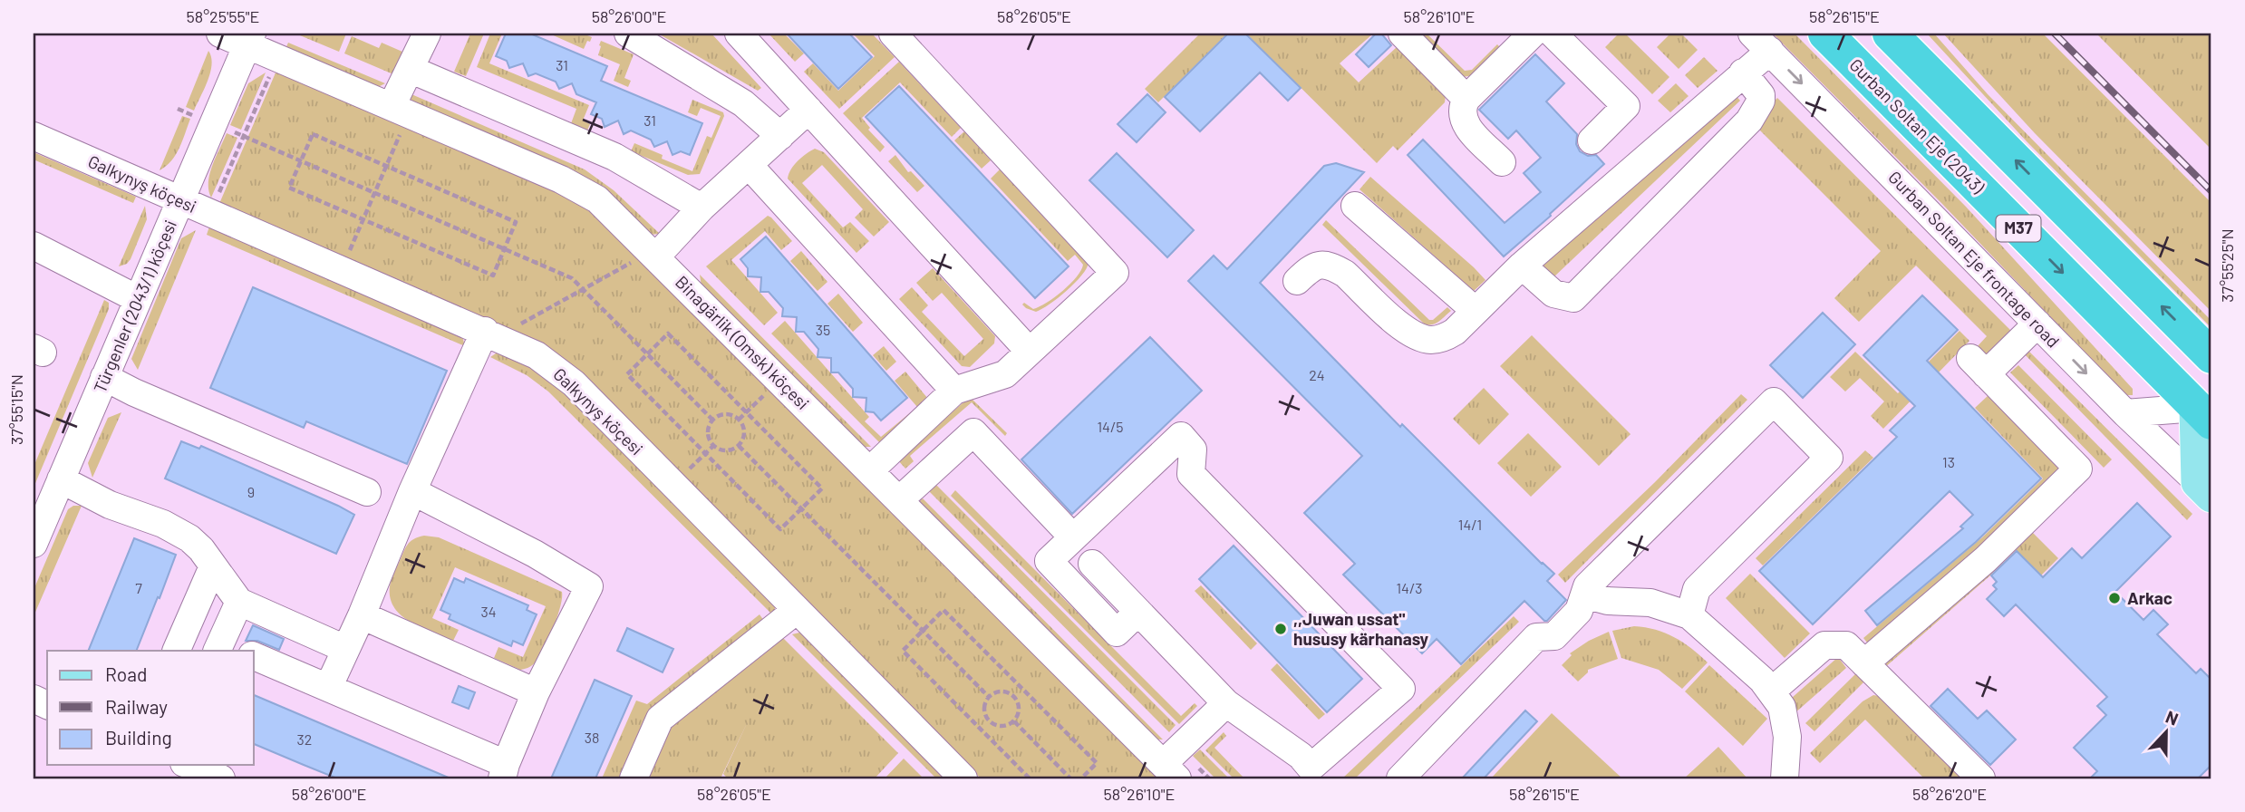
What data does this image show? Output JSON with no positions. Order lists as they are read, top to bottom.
{
  "streets": {
    "highway": ["Gurban Soltan Eje (2043)", "M37"],
    "street": [
      "Galkynyş köçesi",
      "Gurban Soltan Eje frontage road",
      "Türgenler (2043/1) köçesi",
      "Binagärlik (Omsk) köçesi"
    ]
  },
  "crossings": [
    ["Galkynyş köçesi", "Türgenler (2043/1) köçesi"],
    ["Türgenler (2043/1) köçesi", "Binagärlik (Omsk) köçesi"]
  ],
  "one_way": ["Gurban Soltan Eje frontage road"],
  "places": ["Arkac", ",,Juwan ussat\" hususy kärhanasy"],
  "house_numbers": [
    "31",
    "31",
    "35",
    "24",
    "14/5",
    "13",
    "9",
    "14/1",
    "7",
    "14/3",
    "34",
    "38",
    "32"
  ],
  "legend": ["Road", "Railway", "Building"],
  "north": "top",
  "coordinates": [
    "58°25'55\"E",
    "58°26'00\"E",
    "58°26'05\"E",
    "58°26'10\"E",
    "58°26'15\"E",
    "37°55'25\"N",
    "37°55'15\"N",
    "58°26'20\"E"
  ]
}
